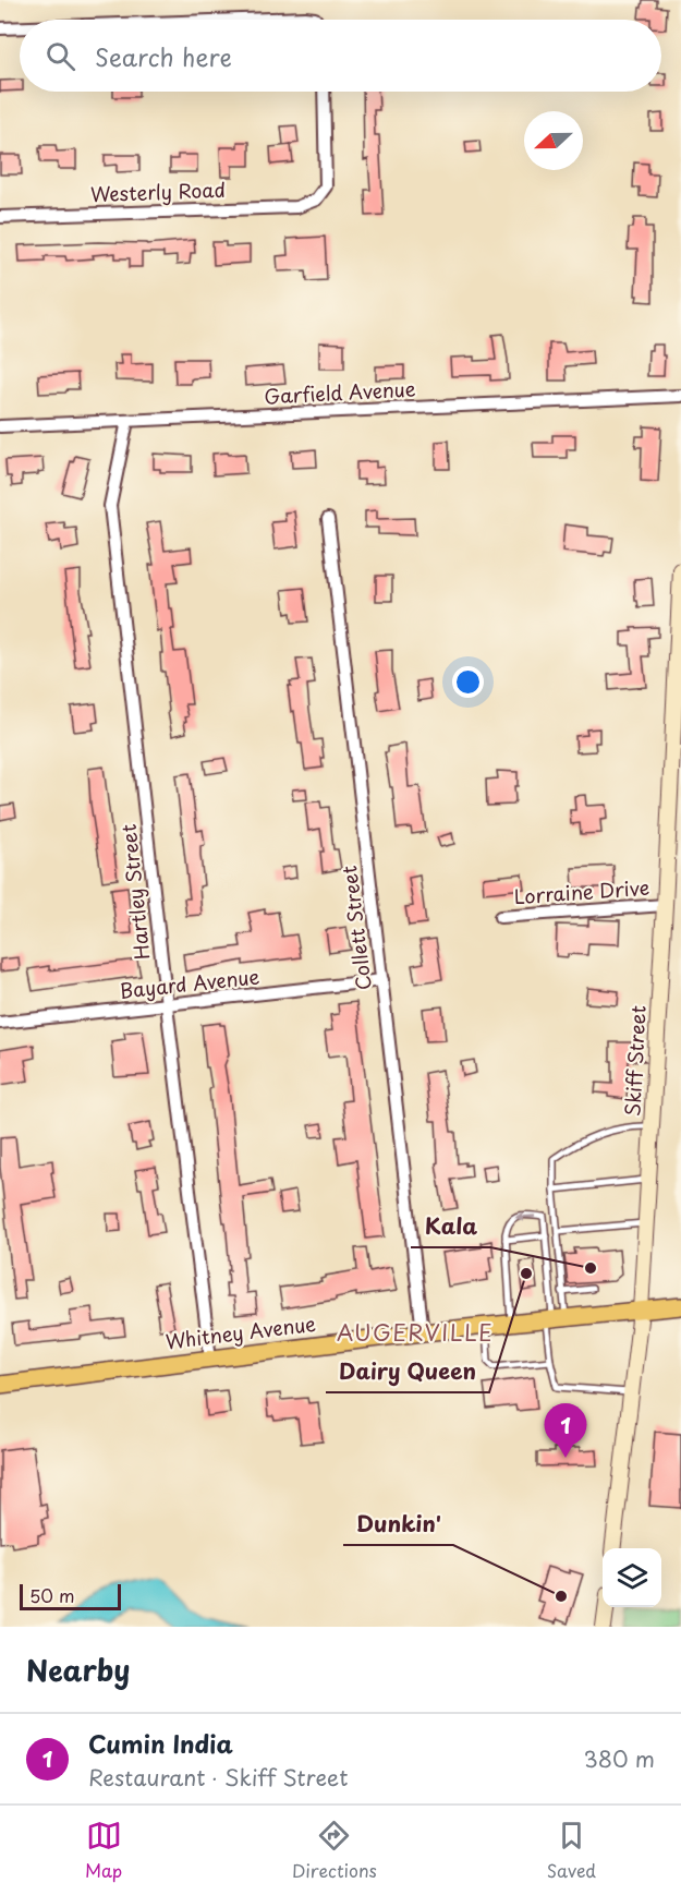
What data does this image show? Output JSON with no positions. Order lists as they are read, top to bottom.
{
  "streets": {
    "main road": ["Skiff Street", "Whitney Avenue"],
    "street": [
      "Westerly Road",
      "Garfield Avenue",
      "Hartley Street",
      "Lorraine Drive",
      "Collett Street",
      "Bayard Avenue"
    ]
  },
  "crossings": [
    ["Garfield Avenue", "Hartley Street"],
    ["Hartley Street", "Bayard Avenue"],
    ["Hartley Street", "Whitney Avenue"],
    ["Lorraine Drive", "Skiff Street"],
    ["Collett Street", "Bayard Avenue"],
    ["Collett Street", "Whitney Avenue"],
    ["Skiff Street", "Whitney Avenue"]
  ],
  "districts": ["AUGERVILLE"],
  "places": ["Kala", "Dairy Queen", "Dunkin'"],
  "scale_bar": "50 m",
  "north": "left",
  "page": {
    "search": "Search here",
    "pins": "1",
    "scale": "50 m",
    "heading": "Nearby",
    "list": [
      {
        "mark": "1",
        "name": "Cumin India",
        "note": "Restaurant · Skiff Street",
        "value": "380 m"
      }
    ],
    "nav": ["Map", "Directions", "Saved"]
  }
}
